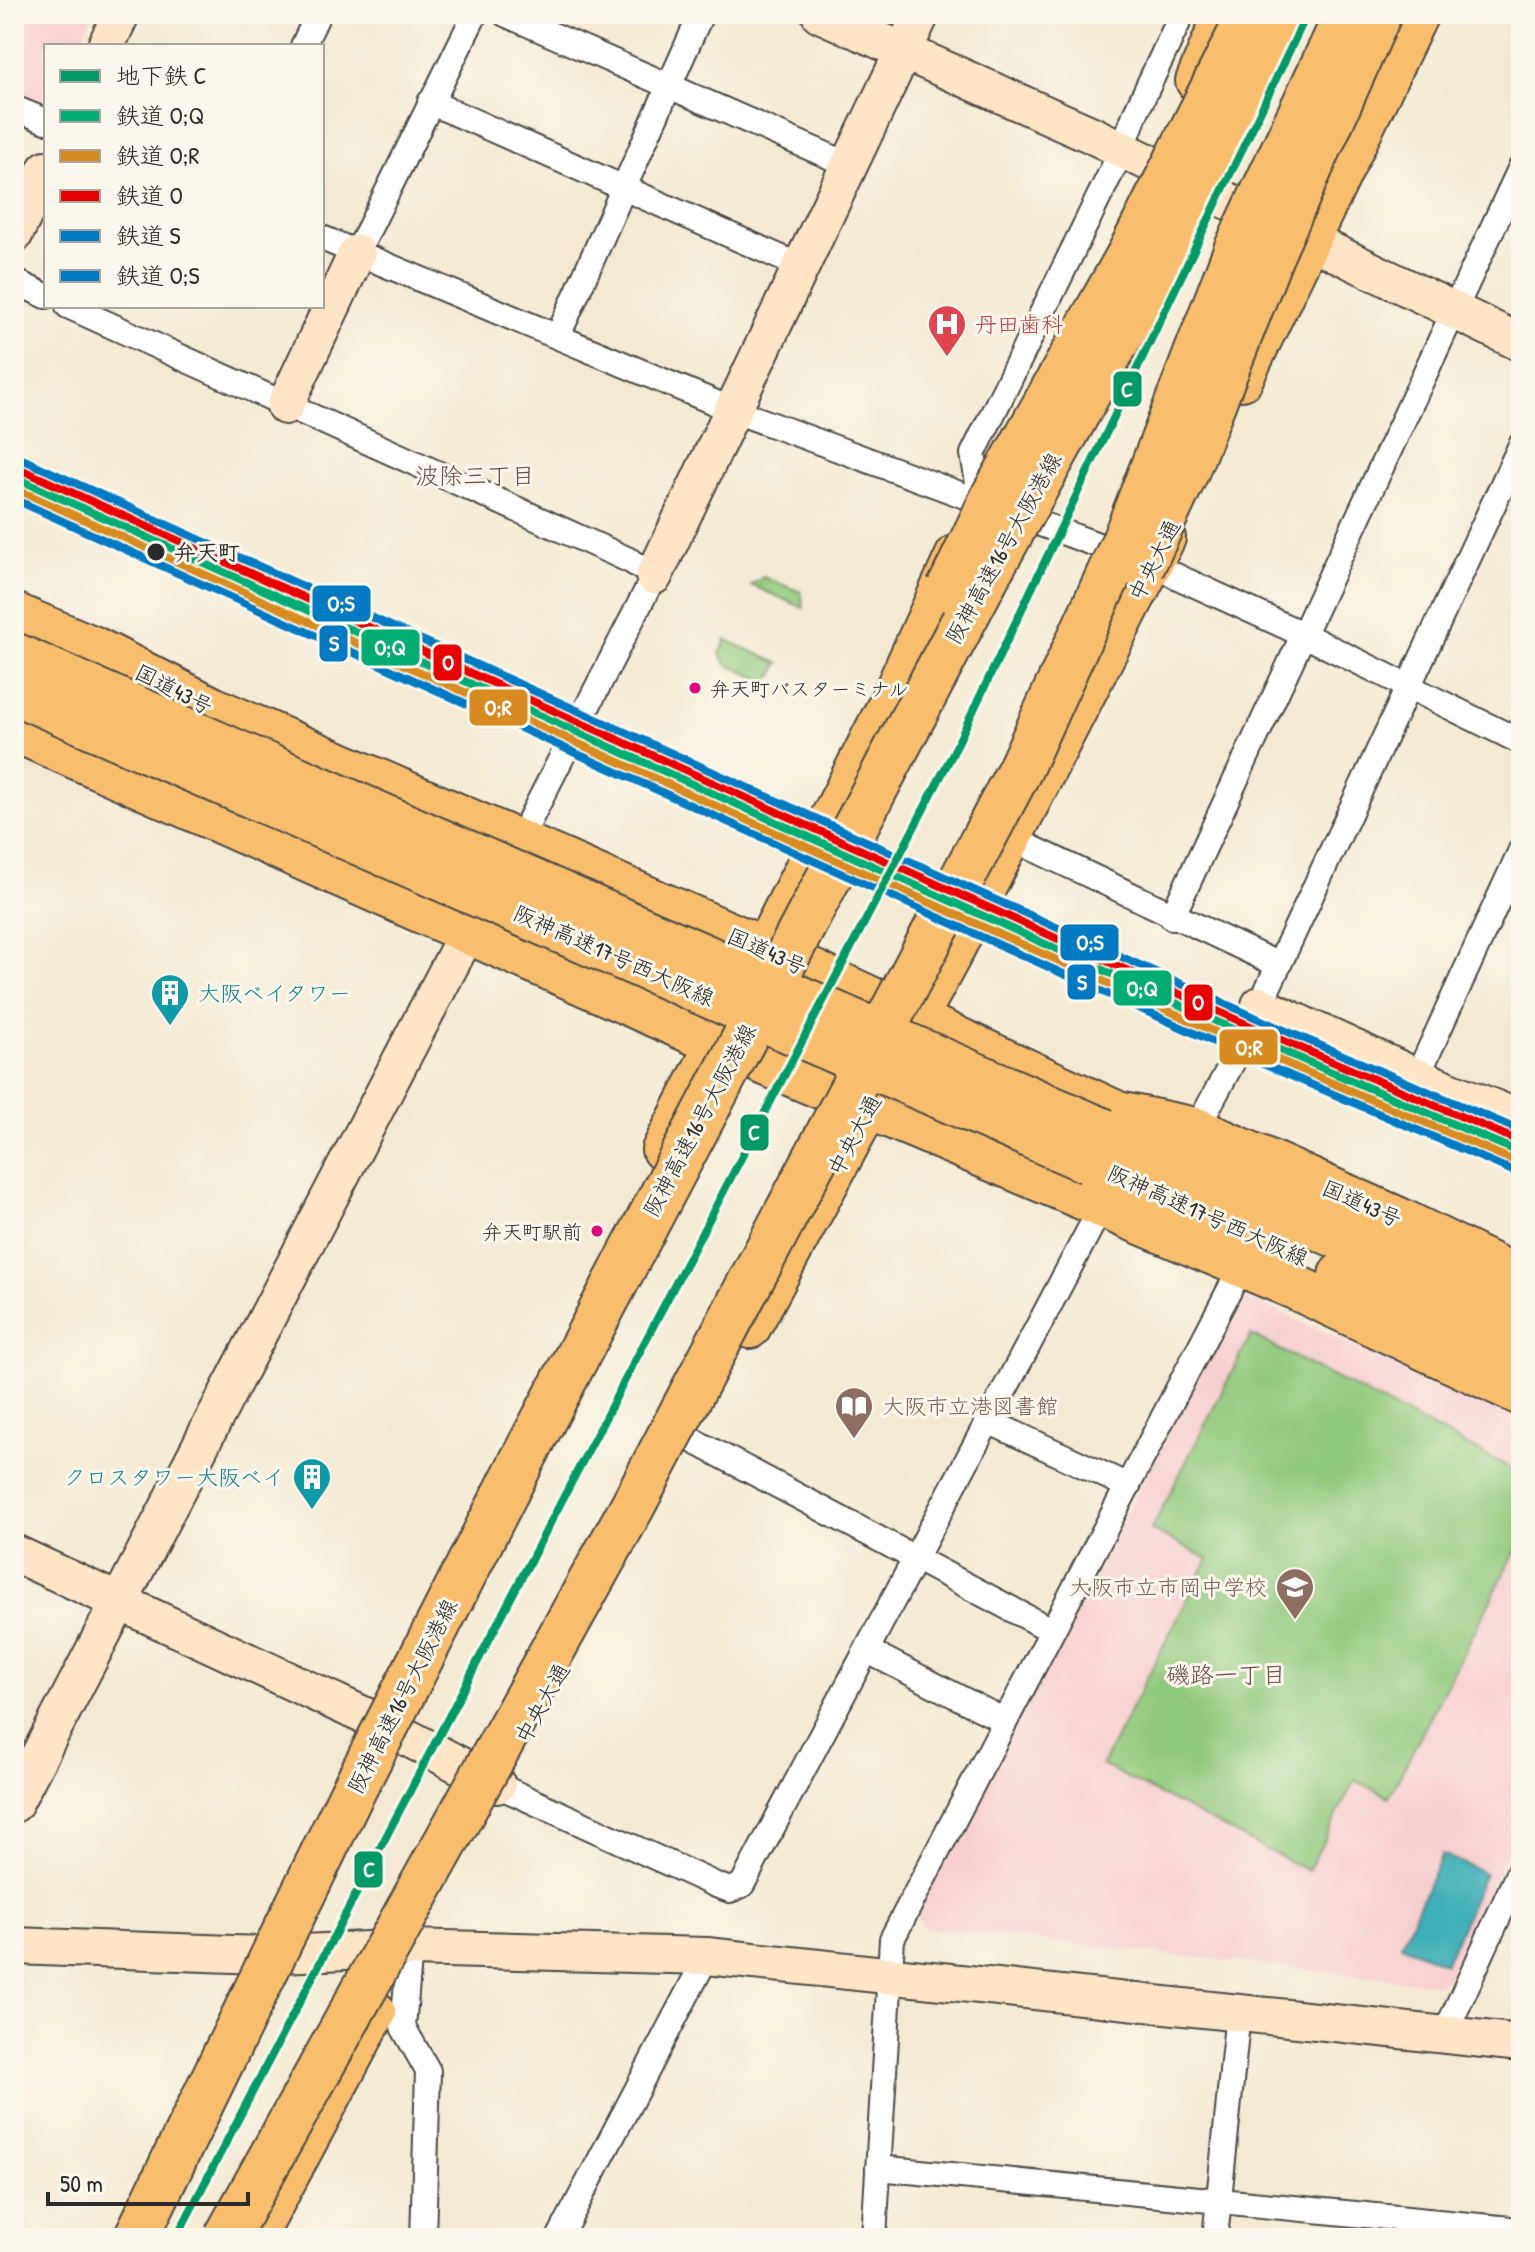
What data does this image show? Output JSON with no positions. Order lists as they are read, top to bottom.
{
  "streets": {
    "highway": ["阪神高速16号大阪港線", "国道43号", "阪神高速17号西大阪線"],
    "main road": ["中央大通"]
  },
  "crossings": [
    ["中央大通", "国道43号"],
    ["国道43号", "阪神高速17号西大阪線"]
  ],
  "districts": ["波除三丁目", "磯路一丁目"],
  "places": {
    "hospital": ["丹田歯科"],
    "other": ["弁天町", "弁天町バスターミナル", "弁天町駅前"],
    "building": ["大阪ベイタワー", "クロスタワー大阪ベイ"],
    "library": ["大阪市立港図書館"],
    "school or university": ["大阪市立市岡中学校"]
  },
  "lines": [
    "metro line C",
    "rail line O;S",
    "rail line O",
    "rail line O;Q",
    "rail line O;R",
    "rail line S"
  ],
  "legend": [
    "地下鉄 C",
    "鉄道 O;Q",
    "鉄道 O;R",
    "鉄道 O",
    "鉄道 S",
    "鉄道 O;S"
  ],
  "scale_bar": "50 m"
}
